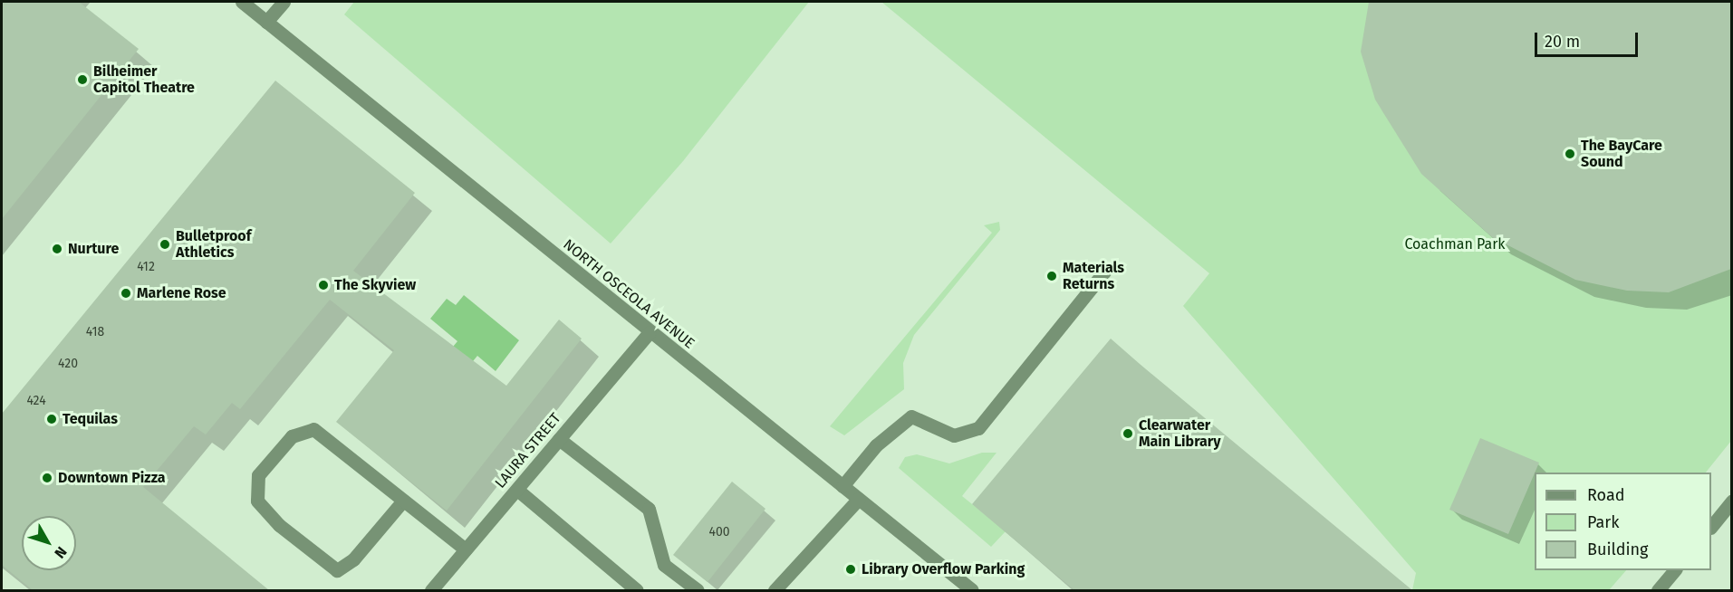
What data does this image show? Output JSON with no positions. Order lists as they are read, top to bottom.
{
  "streets": {
    "street": ["NORTH OSCEOLA AVENUE", "LAURA STREET"]
  },
  "crossings": [
    ["NORTH OSCEOLA AVENUE", "LAURA STREET"]
  ],
  "parks": ["Coachman Park"],
  "places": [
    "Bilheimer Capitol Theatre",
    "The BayCare Sound",
    "Bulletproof Athletics",
    "Nurture",
    "Materials Returns",
    "The Skyview",
    "Marlene Rose",
    "Tequilas",
    "Clearwater Main Library",
    "Downtown Pizza",
    "Library Overflow Parking"
  ],
  "house_numbers": [
    "412",
    "418",
    "420",
    "424",
    "400"
  ],
  "legend": ["Road", "Park", "Building"],
  "scale_bar": "20 m",
  "north": "bottom right"
}
